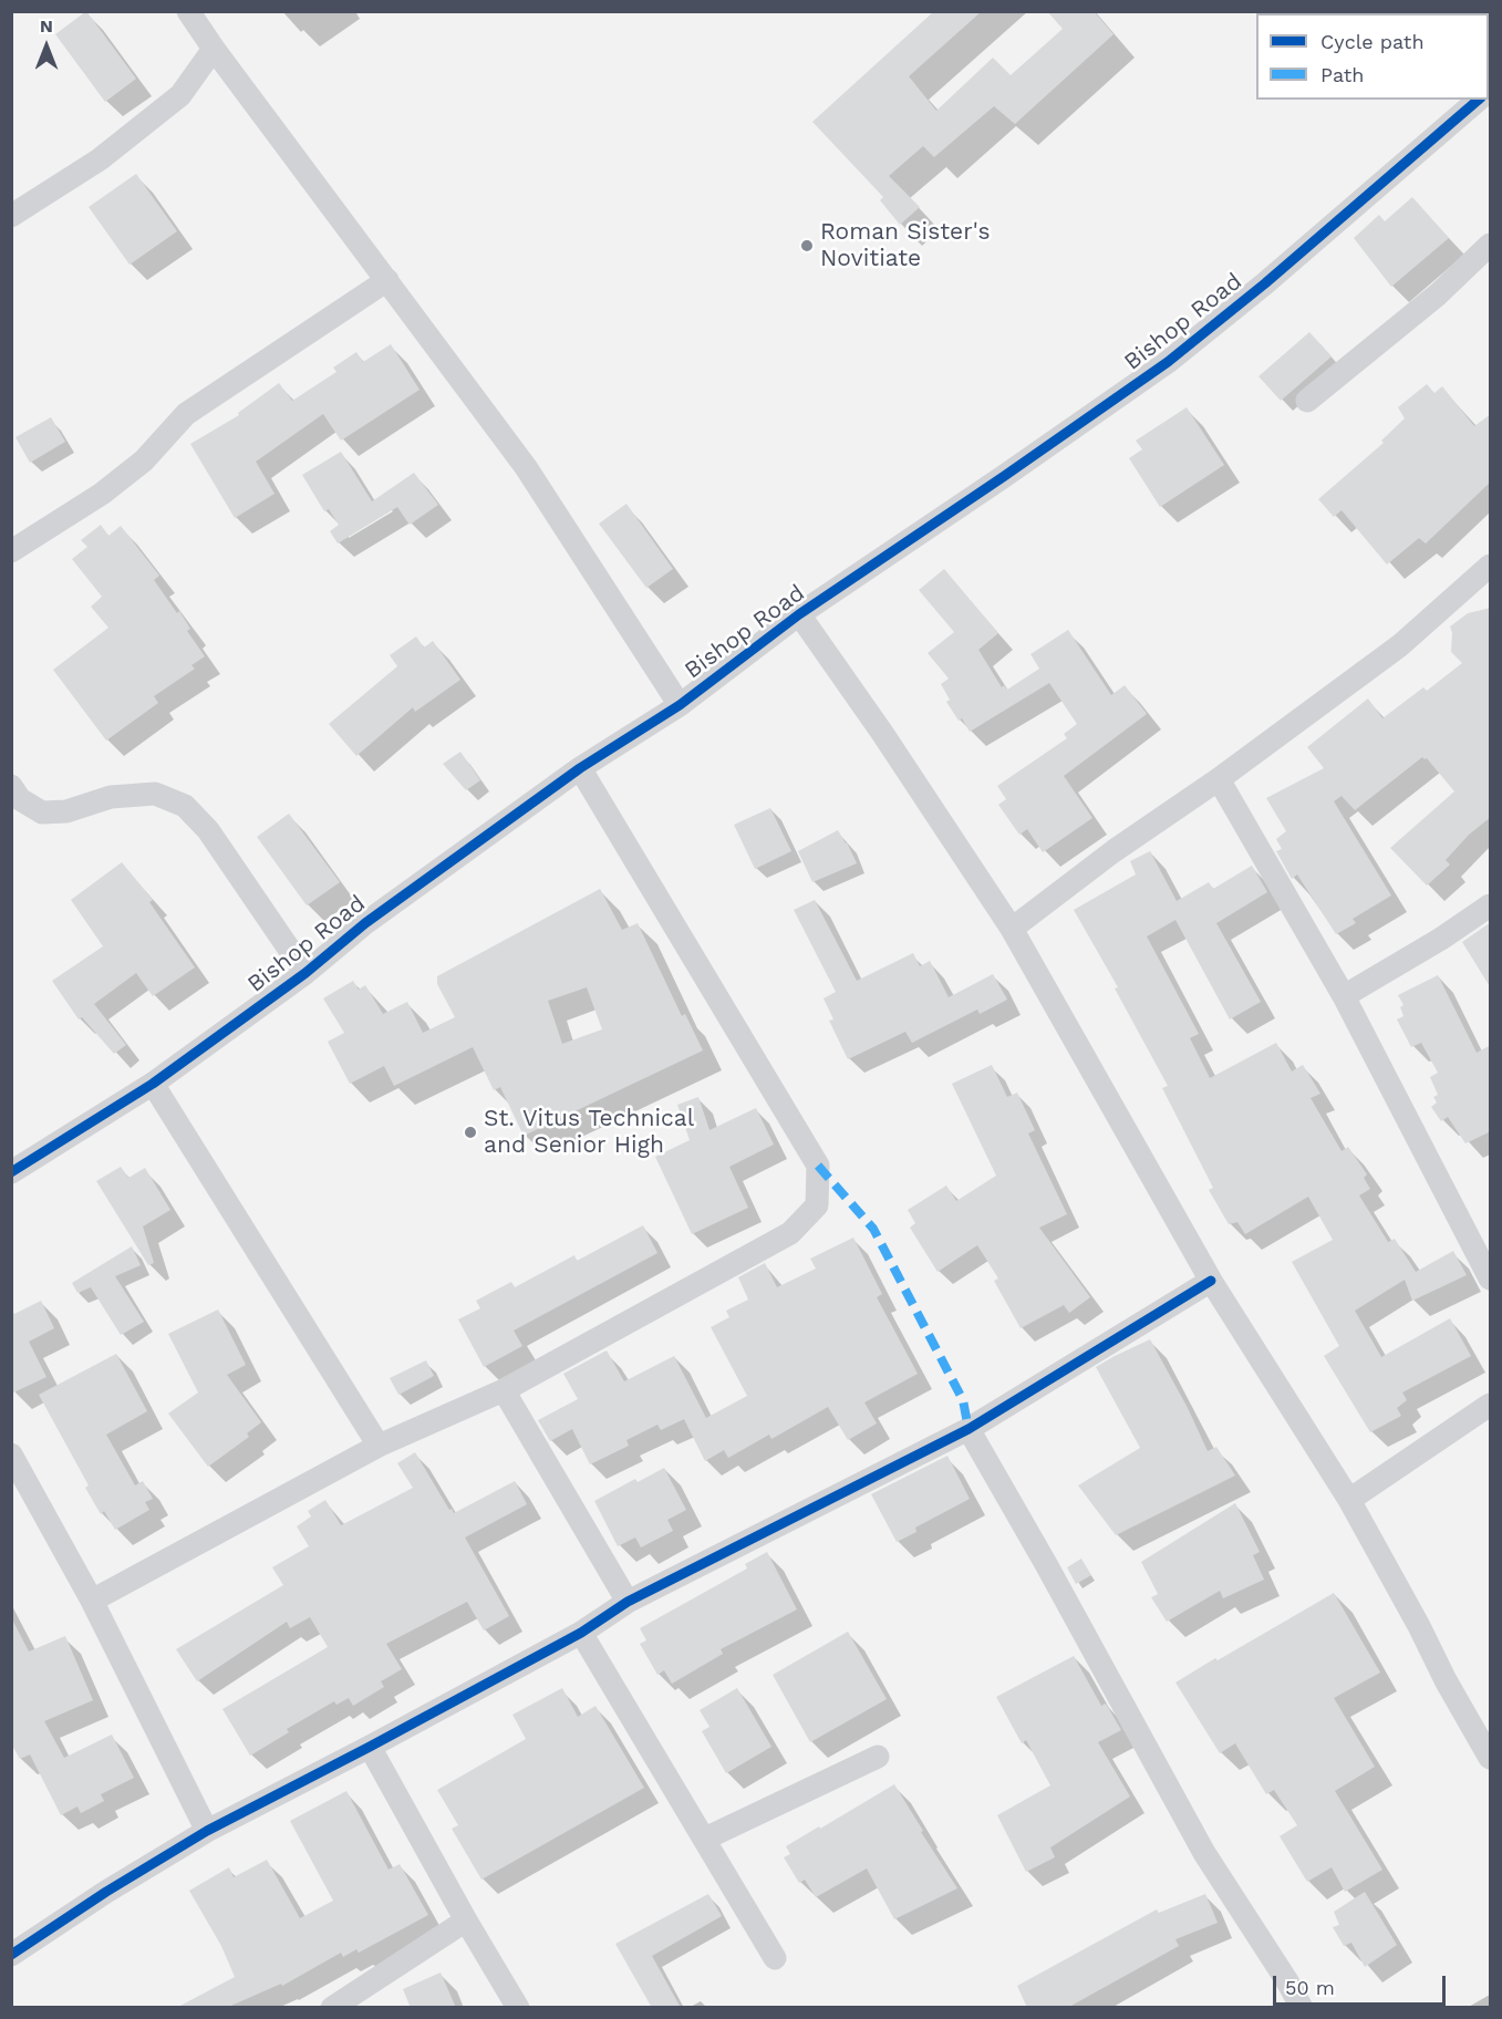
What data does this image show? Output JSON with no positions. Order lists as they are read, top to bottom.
{
  "streets": {
    "street": ["Bishop Road"]
  },
  "places": ["Roman Sister's Novitiate", "St. Vitus Technical and Senior High"],
  "legend": ["Cycle path", "Path"],
  "scale_bar": "50 m",
  "north": "top"
}
